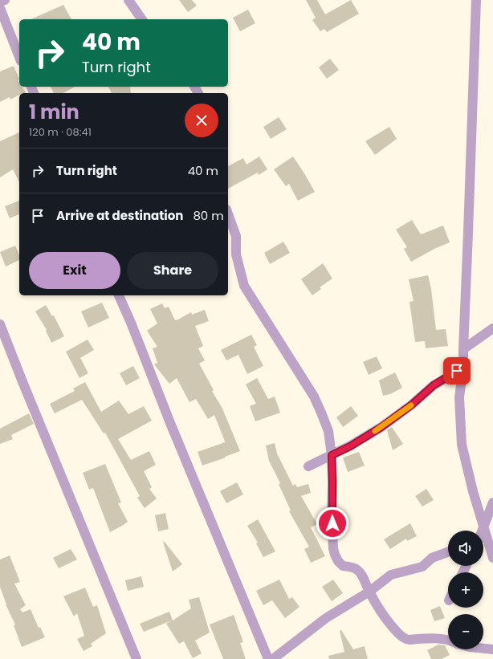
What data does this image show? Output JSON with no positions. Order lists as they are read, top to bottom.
{
  "page": {
    "turn": ["40 m", "Turn right"],
    "heading": ["1 min", "120 m · 08:41"],
    "list": [
      {
        "name": "Turn right",
        "value": "40 m"
      },
      {
        "name": "Arrive at destination",
        "value": "80 m"
      }
    ],
    "buttons": ["Exit", "Share"],
    "map_buttons": ["+", "−"]
  }
}
